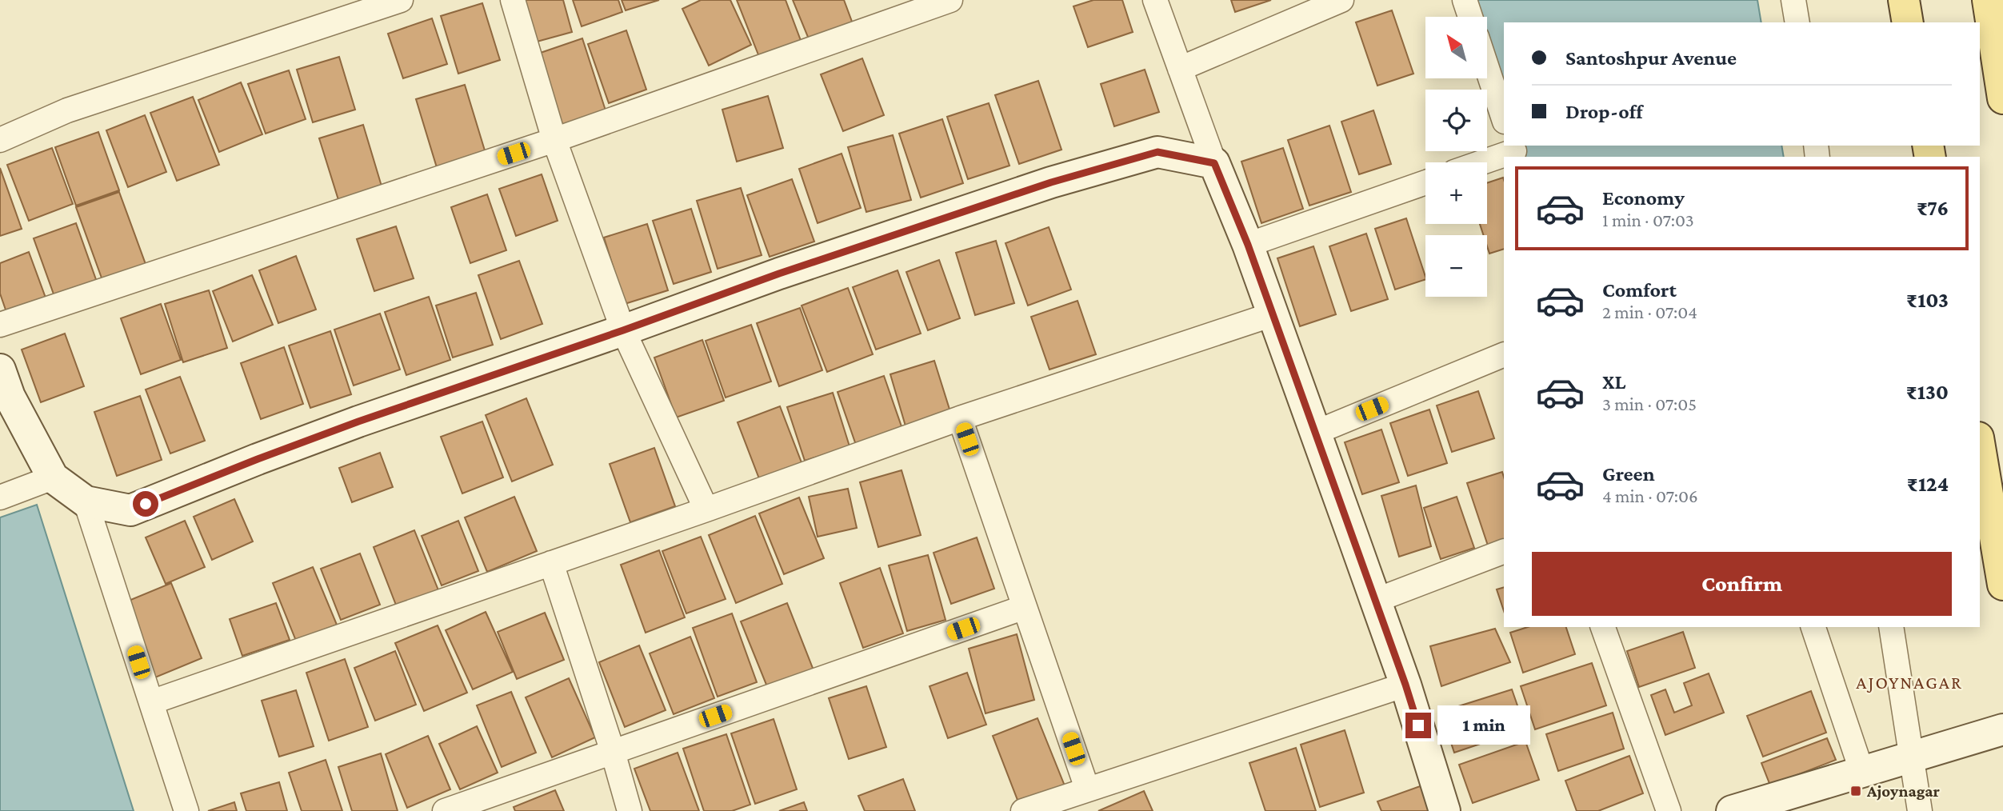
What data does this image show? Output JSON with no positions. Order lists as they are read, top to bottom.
{
  "districts": ["AJOYNAGAR"],
  "places": {
    "transit": ["Ajoynagar"]
  },
  "north": "top left",
  "page": {
    "map_buttons": ["+", "−"],
    "banner": ["Santoshpur Avenue", "Drop-off"],
    "list": [
      {
        "name": "Economy",
        "note": "1 min · 07:03",
        "value": "₹76"
      },
      {
        "name": "Comfort",
        "note": "2 min · 07:04",
        "value": "₹103"
      },
      {
        "name": "XL",
        "note": "3 min · 07:05",
        "value": "₹130"
      },
      {
        "name": "Green",
        "note": "4 min · 07:06",
        "value": "₹124"
      }
    ],
    "buttons": "Confirm",
    "bubble": "1 min"
  }
}
